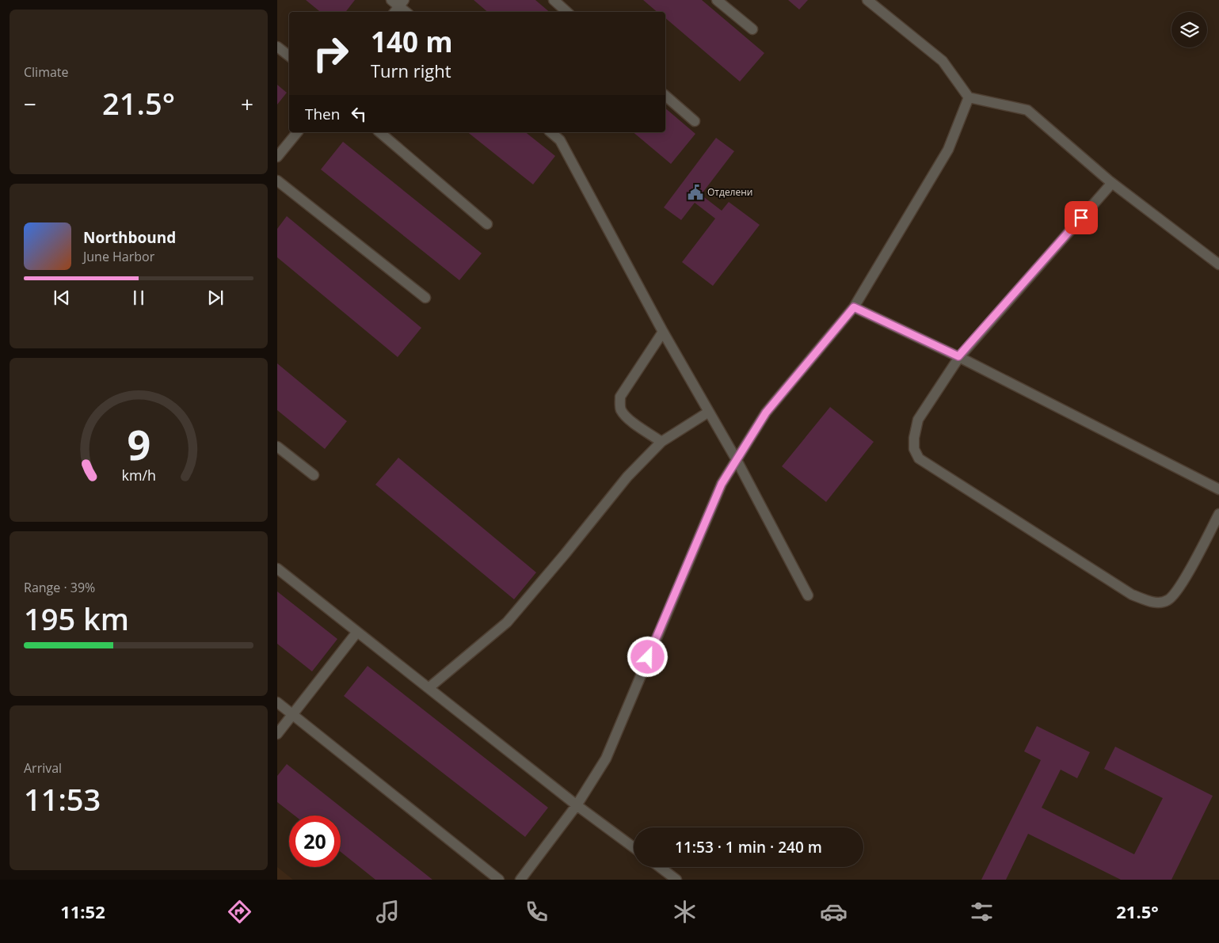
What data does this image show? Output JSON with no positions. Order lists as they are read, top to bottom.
{
  "places": {
    "public building": ["Отделени"]
  },
  "page": {
    "tile": [
      "Climate",
      ["Range · 39%", "195 km"],
      ["Arrival", "11:53"]
    ],
    "turn": ["140 m", "Turn right"],
    "heat": ["−", "21.5°", "+"],
    "then": "Then",
    "song": ["Northbound", "June Harbor"],
    "limit": "20",
    "trip": "11:53 · 1 min · 240 m",
    "tabs": ["11:52", "21.5°"],
    "gauge": ["9", "km/h"]
  }
}
